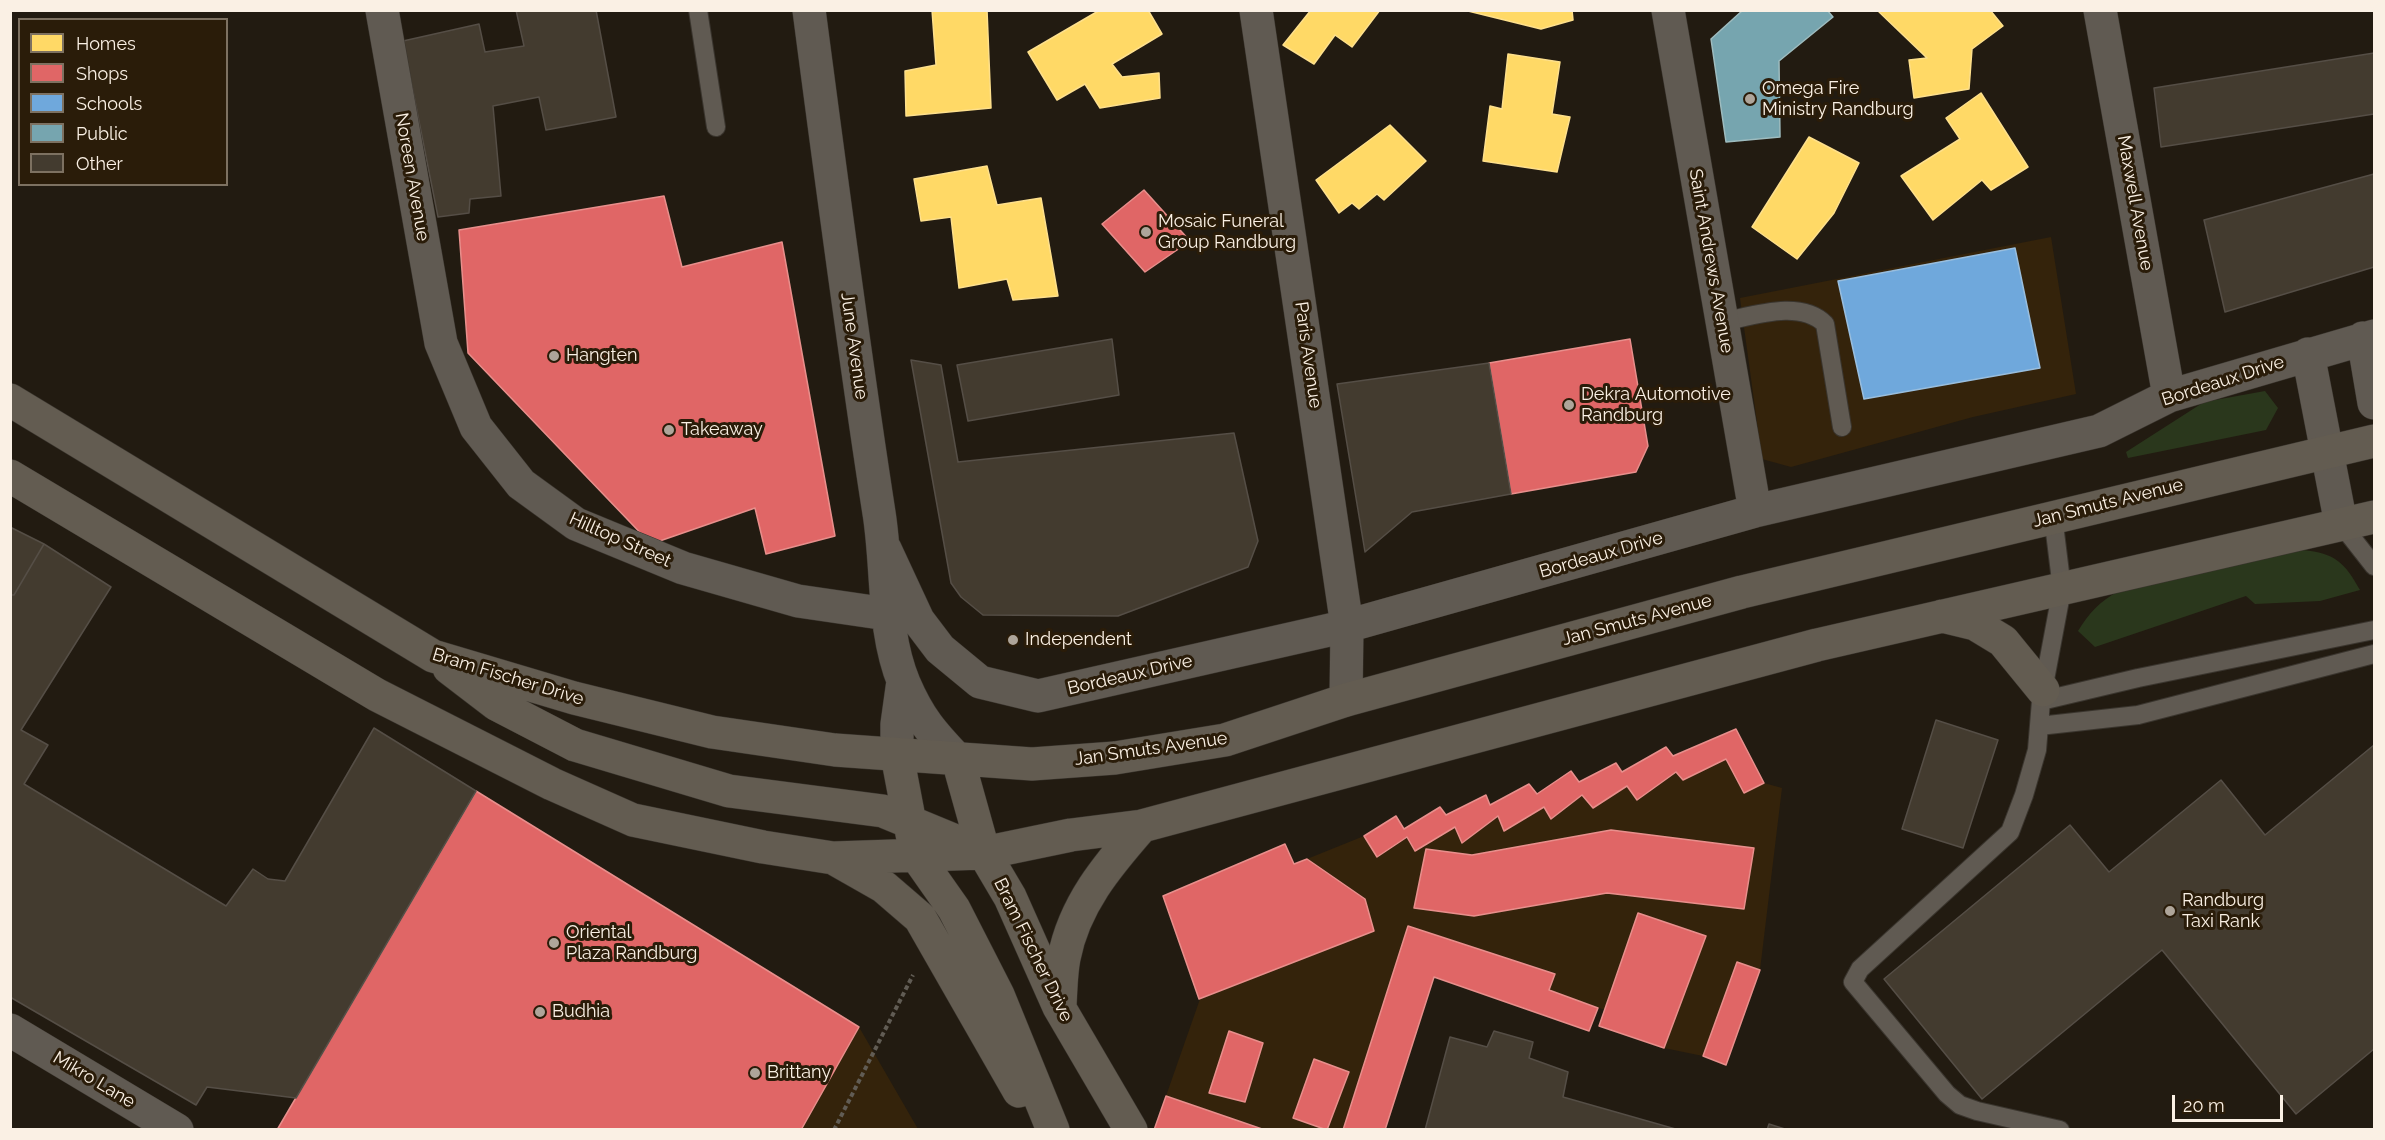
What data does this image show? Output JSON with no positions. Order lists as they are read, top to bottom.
{
  "streets": {
    "main road": ["Jan Smuts Avenue", "Bram Fischer Drive"],
    "street": [
      "Noreen Avenue",
      "Maxwell Avenue",
      "Saint Andrews Avenue",
      "June Avenue",
      "Paris Avenue",
      "Bordeaux Drive",
      "Hilltop Street",
      "Mikro Lane"
    ]
  },
  "crossings": [
    ["Noreen Avenue", "Hilltop Street"],
    ["Maxwell Avenue", "Bordeaux Drive"],
    ["Saint Andrews Avenue", "Bordeaux Drive"],
    ["June Avenue", "Bordeaux Drive"],
    ["June Avenue", "Jan Smuts Avenue"],
    ["June Avenue", "Hilltop Street"],
    ["June Avenue", "Bram Fischer Drive"],
    ["Paris Avenue", "Bordeaux Drive"],
    ["Paris Avenue", "Jan Smuts Avenue"],
    ["Jan Smuts Avenue", "Bram Fischer Drive"]
  ],
  "places": [
    "Omega Fire Ministry Randburg",
    "Mosaic Funeral Group Randburg",
    "Hangten",
    "Dekra Automotive Randburg",
    "Takeaway",
    "Independent",
    "Randburg Taxi Rank",
    "Oriental Plaza Randburg",
    "Budhia",
    "Brittany"
  ],
  "legend": [
    "Homes",
    "Shops",
    "Schools",
    "Public",
    "Other"
  ],
  "scale_bar": "20 m"
}
